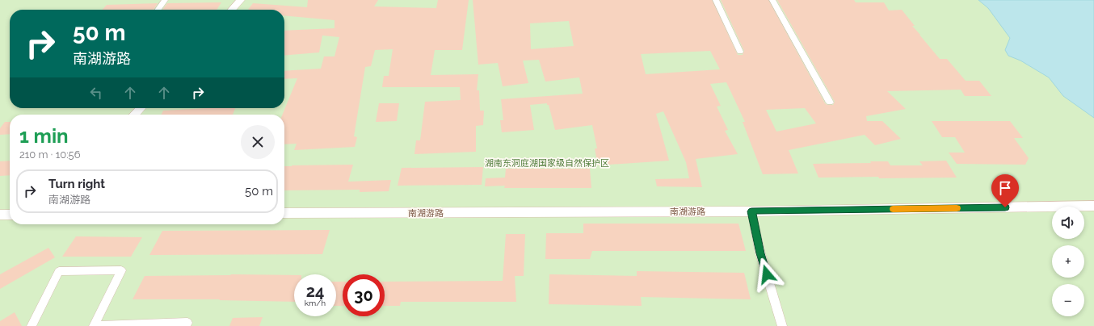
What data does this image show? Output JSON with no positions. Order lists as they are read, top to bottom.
{
  "streets": {
    "street": ["南湖游路"]
  },
  "parks": ["湖南东洞庭湖国家级自然保护区"],
  "page": {
    "turn": ["50 m", "南湖游路"],
    "heading": ["1 min", "210 m · 10:56"],
    "list": [
      {
        "name": "Turn right",
        "note": "南湖游路",
        "value": "50 m"
      }
    ],
    "map_buttons": ["+", "−"],
    "speed": "24 km/h",
    "limit": "30"
  }
}
